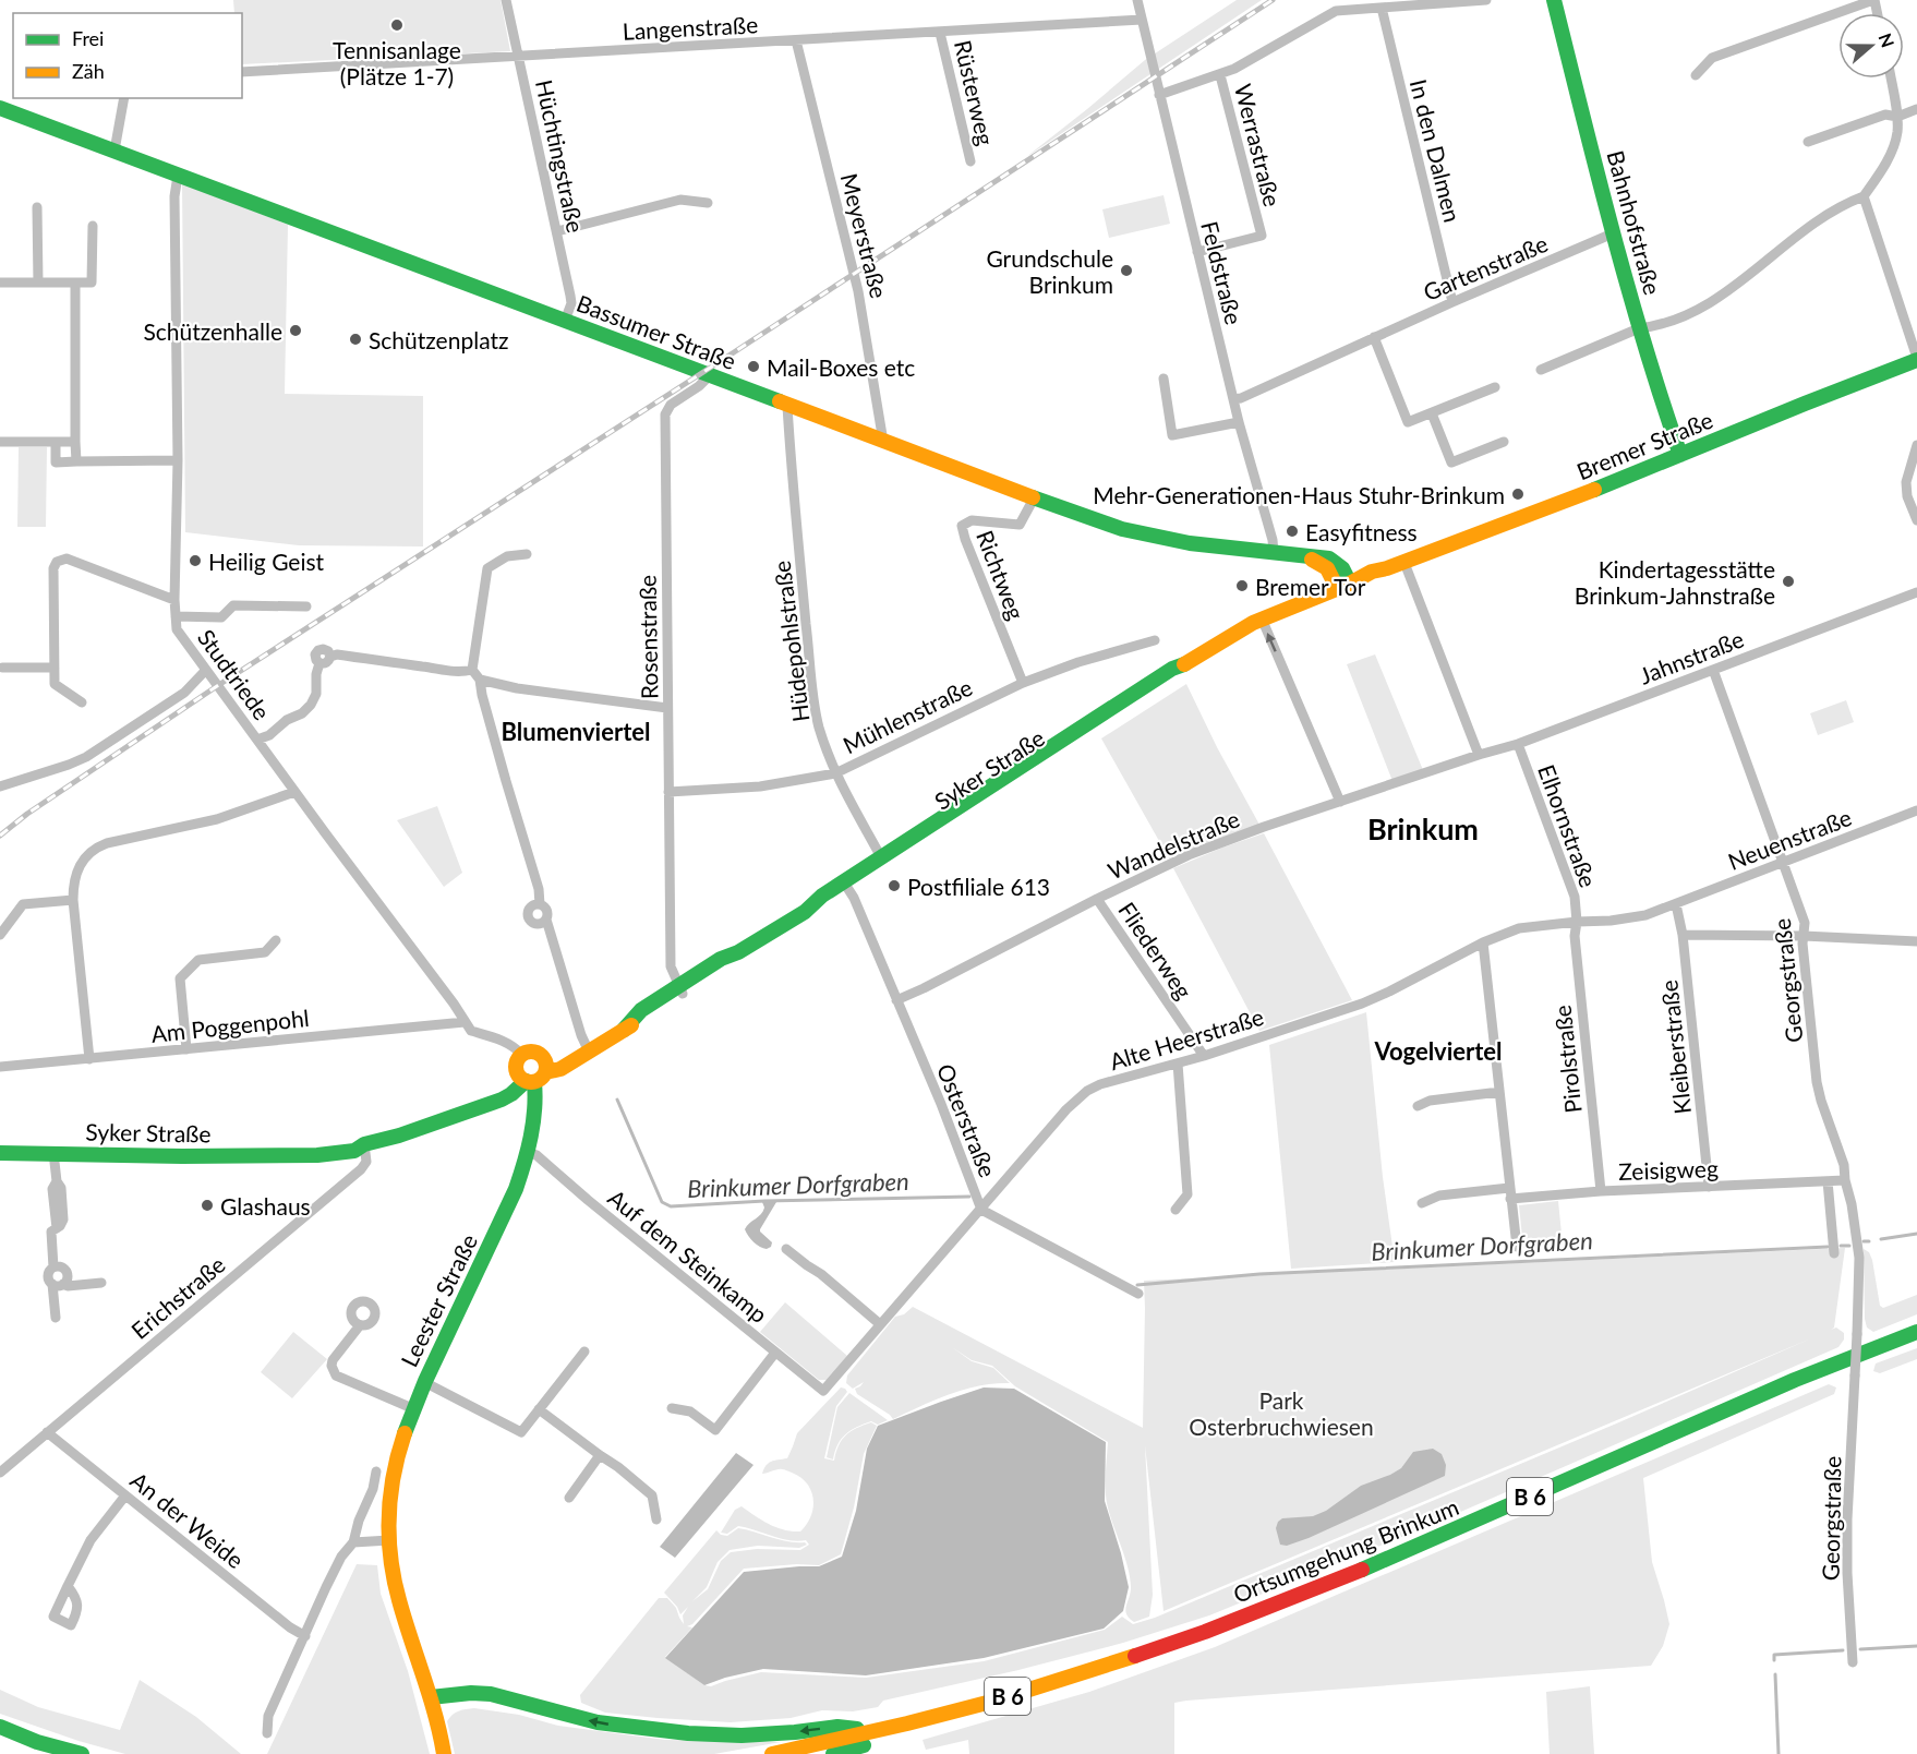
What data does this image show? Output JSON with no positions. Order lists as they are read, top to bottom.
{
  "streets": {
    "main road": [
      "Bahnhofstraße",
      "Bassumer Straße",
      "Bremer Straße",
      "Syker Straße",
      "Leester Straße",
      "B 6",
      "Ortsumgehung Brinkum"
    ],
    "street": [
      "Langenstraße",
      "Rüsterweg",
      "Werrastraße",
      "In den Dalmen",
      "Hüchtingstraße",
      "Meyerstraße",
      "Gartenstraße",
      "Feldstraße",
      "Richtweg",
      "Rosenstraße",
      "Hüdepohlstraße",
      "Jahnstraße",
      "Studtriede",
      "Mühlenstraße",
      "Elhornstraße",
      "Neuenstraße",
      "Wandelstraße",
      "Fliederweg",
      "Georgstraße",
      "Am Poggenpohl",
      "Alte Heerstraße",
      "Kleiberstraße",
      "Pirolstraße",
      "Osterstraße",
      "Zeisigweg",
      "Auf dem Steinkamp",
      "Erichstraße",
      "An der Weide"
    ]
  },
  "crossings": [
    ["Langenstraße", "Rüsterweg"],
    ["Langenstraße", "Hüchtingstraße"],
    ["Langenstraße", "Meyerstraße"],
    ["Langenstraße", "Feldstraße"],
    ["Werrastraße", "Feldstraße"],
    ["In den Dalmen", "Gartenstraße"],
    ["Hüchtingstraße", "Bassumer Straße"],
    ["Bahnhofstraße", "Gartenstraße"],
    ["Bahnhofstraße", "Bremer Straße"],
    ["Meyerstraße", "Bassumer Straße"],
    ["Gartenstraße", "Feldstraße"],
    ["Feldstraße", "Bassumer Straße"],
    ["Bassumer Straße", "Bremer Straße"],
    ["Bassumer Straße", "Richtweg"],
    ["Bassumer Straße", "Rosenstraße"],
    ["Bassumer Straße", "Hüdepohlstraße"],
    ["Bassumer Straße", "Studtriede"],
    ["Bassumer Straße", "Syker Straße"],
    ["Bremer Straße", "Syker Straße"],
    ["Richtweg", "Mühlenstraße"],
    ["Rosenstraße", "Mühlenstraße"],
    ["Rosenstraße", "Syker Straße"],
    ["Hüdepohlstraße", "Mühlenstraße"],
    ["Hüdepohlstraße", "Syker Straße"],
    ["Jahnstraße", "Elhornstraße"],
    ["Jahnstraße", "Wandelstraße"],
    ["Jahnstraße", "Georgstraße"],
    ["Studtriede", "Am Poggenpohl"],
    ["Studtriede", "Leester Straße"],
    ["Syker Straße", "Osterstraße"],
    ["Syker Straße", "Erichstraße"],
    ["Syker Straße", "Leester Straße"],
    ["Elhornstraße", "Alte Heerstraße"],
    ["Elhornstraße", "Pirolstraße"],
    ["Neuenstraße", "Georgstraße"],
    ["Neuenstraße", "Alte Heerstraße"],
    ["Neuenstraße", "Kleiberstraße"],
    ["Wandelstraße", "Fliederweg"],
    ["Wandelstraße", "Osterstraße"],
    ["Fliederweg", "Alte Heerstraße"],
    ["Alte Heerstraße", "Kleiberstraße"],
    ["Alte Heerstraße", "Pirolstraße"],
    ["Alte Heerstraße", "Osterstraße"],
    ["Alte Heerstraße", "Auf dem Steinkamp"],
    ["Kleiberstraße", "Zeisigweg"],
    ["Pirolstraße", "Zeisigweg"],
    ["Auf dem Steinkamp", "Leester Straße"],
    ["Erichstraße", "An der Weide"],
    ["Leester Straße", "B 6"],
    ["B 6", "Ortsumgehung Brinkum"]
  ],
  "districts": ["Blumenviertel", "Brinkum", "Vogelviertel"],
  "water": ["Brinkumer Dorfgraben"],
  "parks": ["Park Osterbruchwiesen"],
  "places": [
    "Tennisanlage (Plätze 1-7)",
    "Grundschule Brinkum",
    "Schützenhalle",
    "Schützenplatz",
    "Mail-Boxes etc",
    "Mehr-Generationen-Haus Stuhr-Brinkum",
    "Easyfitness",
    "Heilig Geist",
    "Kindertagesstätte Brinkum-Jahnstraße",
    "Bremer Tor",
    "Postfiliale 613",
    "Glashaus"
  ],
  "legend": ["Frei", "Zäh"],
  "north": "right"
}
